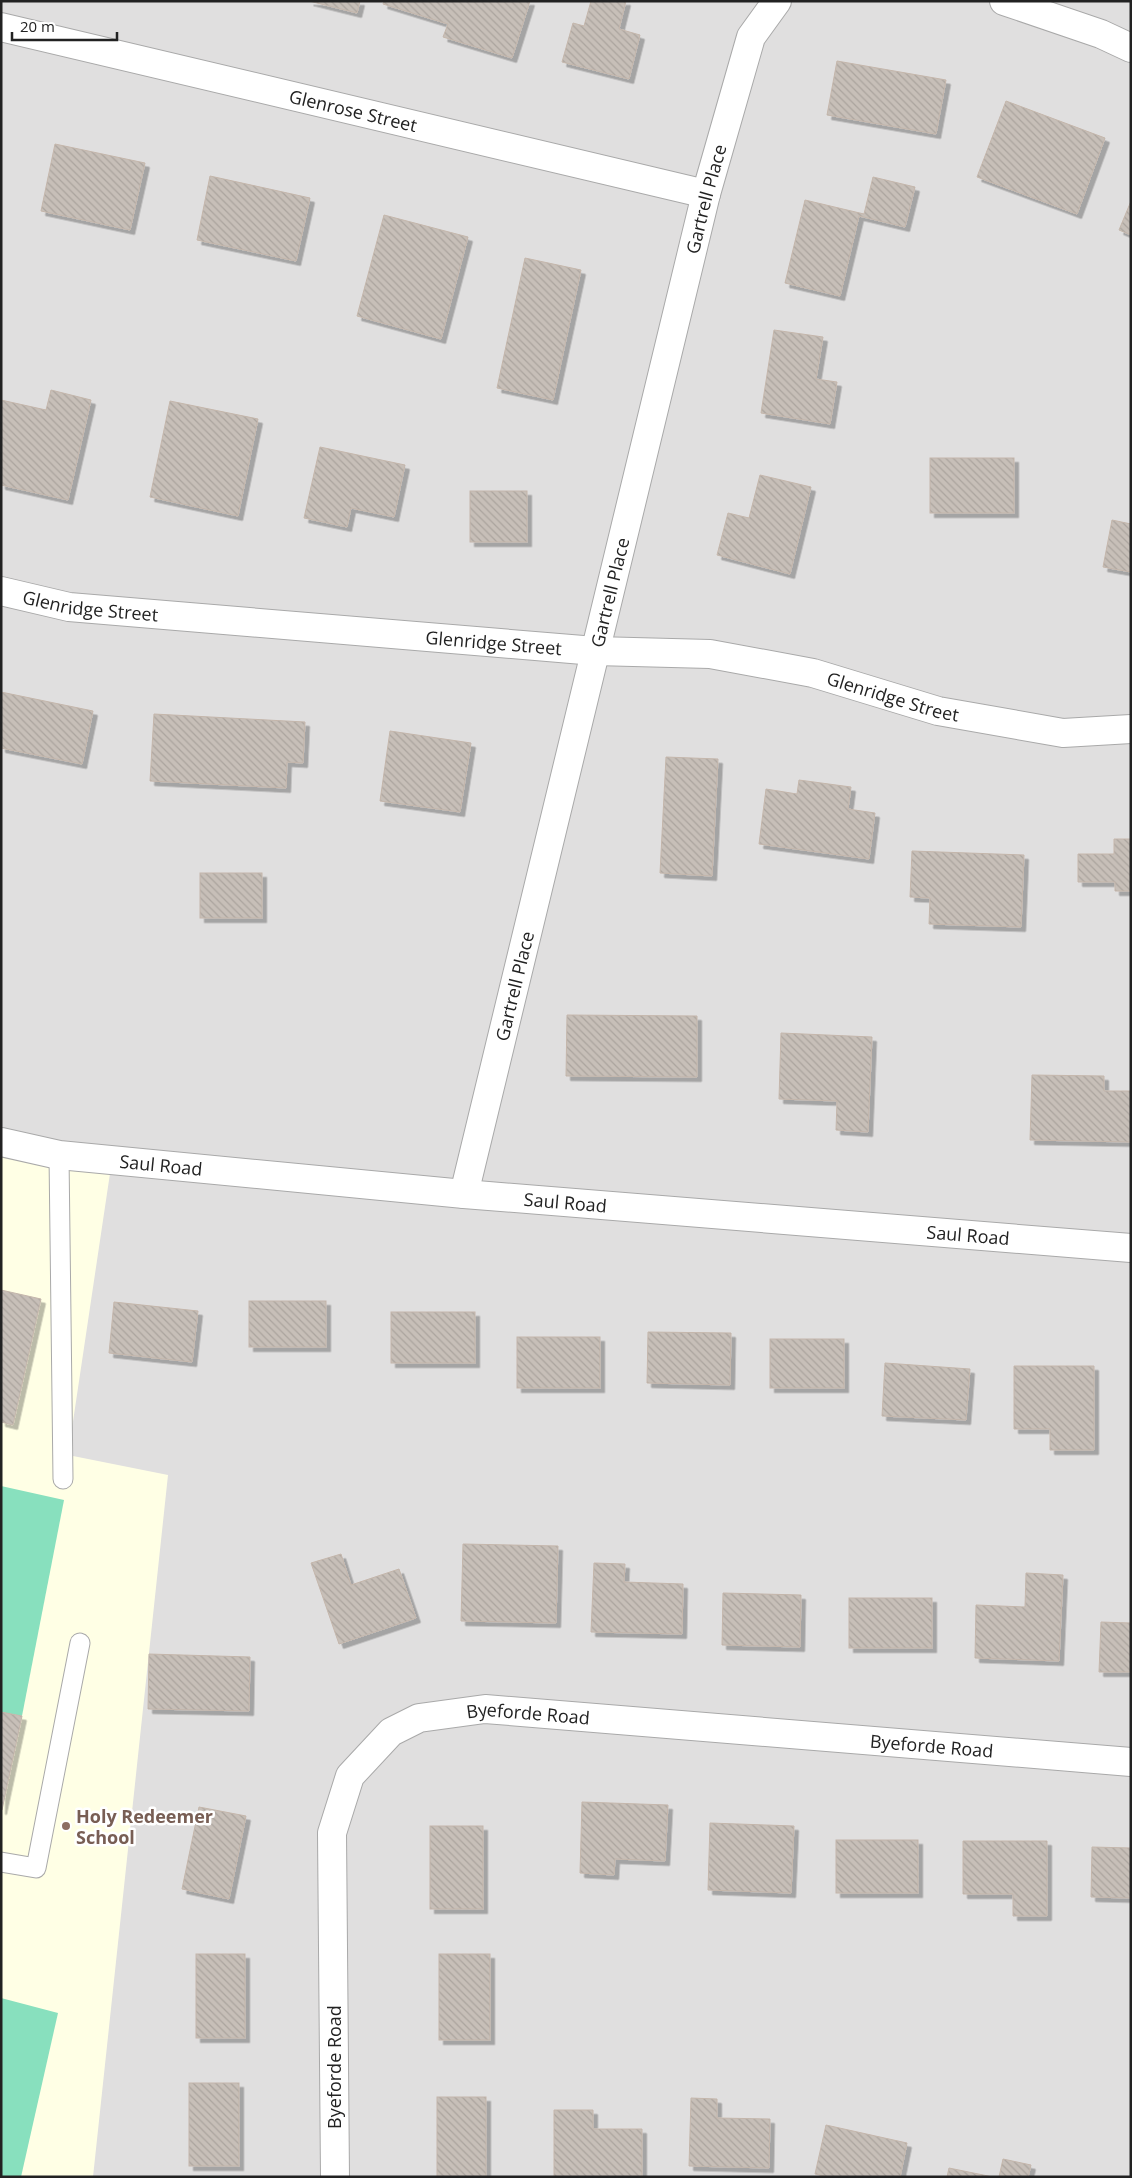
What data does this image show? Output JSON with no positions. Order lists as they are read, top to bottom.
{
  "streets": {
    "street": [
      "Glenrose Street",
      "Gartrell Place",
      "Glenridge Street",
      "Saul Road",
      "Byeforde Road"
    ]
  },
  "crossings": [
    ["Glenrose Street", "Gartrell Place"],
    ["Gartrell Place", "Glenridge Street"],
    ["Gartrell Place", "Saul Road"]
  ],
  "places": ["Holy Redeemer School"],
  "scale_bar": "20 m"
}
